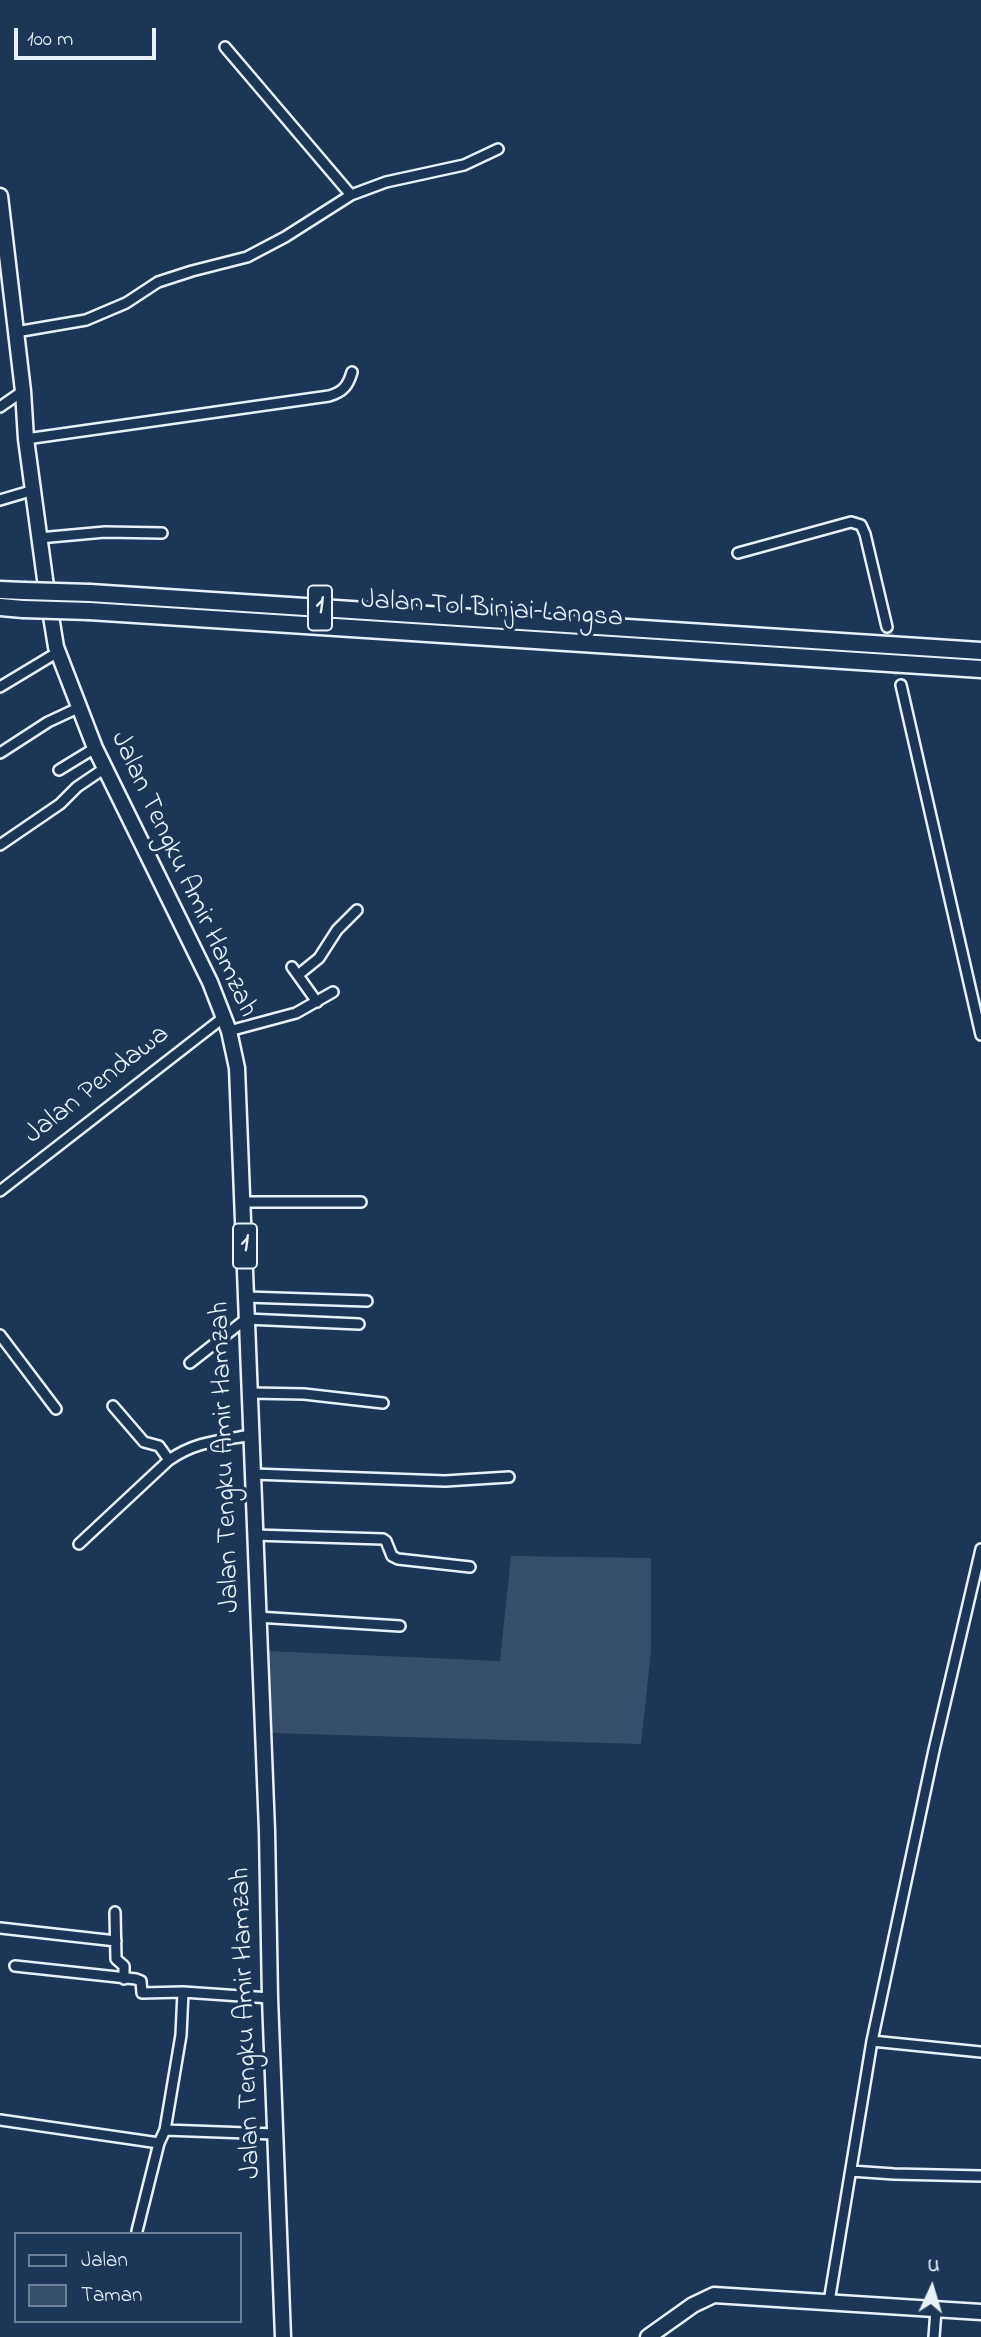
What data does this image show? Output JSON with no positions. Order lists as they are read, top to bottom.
{
  "streets": {
    "highway": ["1", "Jalan Tol Binjai–Langsa"],
    "main road": ["Jalan Tengku Amir Hamzah"],
    "street": ["Jalan Pendawa"]
  },
  "crossings": [
    ["Jalan Tengku Amir Hamzah", "Jalan Pendawa"]
  ],
  "legend": ["Jalan", "Taman"],
  "scale_bar": "100 m",
  "north": "top"
}
